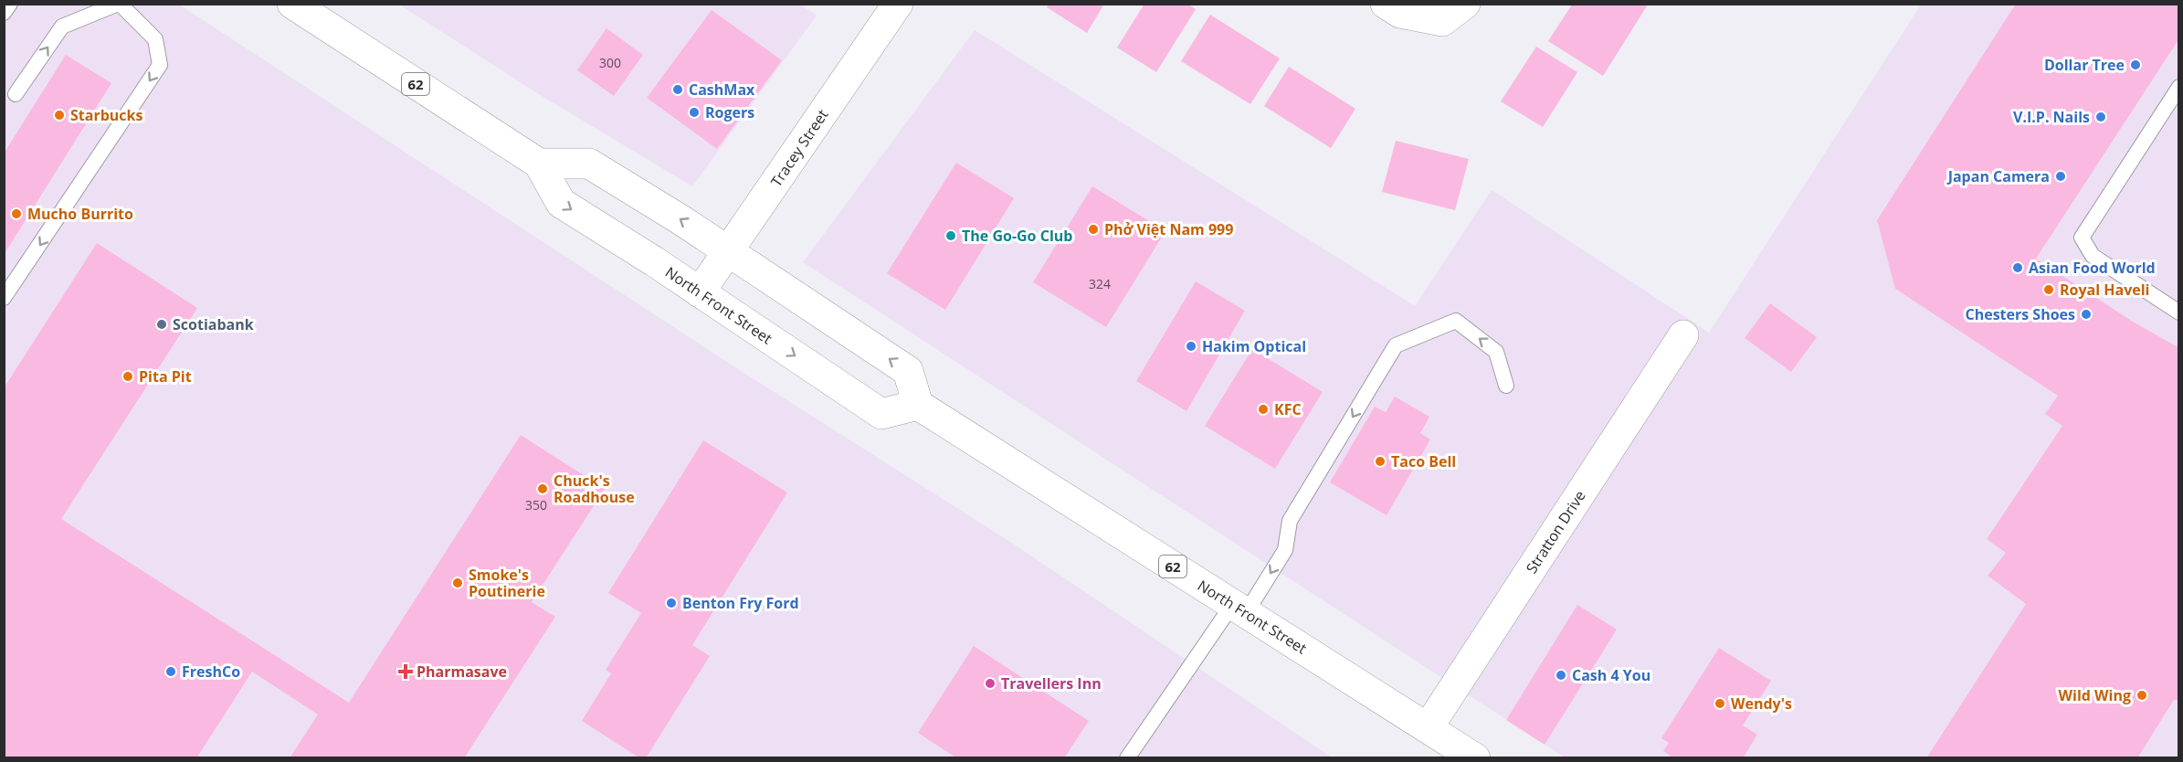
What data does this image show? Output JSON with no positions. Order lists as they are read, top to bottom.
{
  "streets": {
    "main road": [
      "62",
      "Tracey Street",
      "North Front Street",
      "Stratton Drive"
    ]
  },
  "crossings": [
    ["Tracey Street", "North Front Street"],
    ["North Front Street", "Stratton Drive"]
  ],
  "places": {
    "other": [
      "Dollar Tree",
      "CashMax",
      "Rogers",
      "Starbucks",
      "V.I.P. Nails",
      "Japan Camera",
      "Mucho Burrito",
      "Phở Việt Nam 999",
      "The Go-Go Club",
      "Asian Food World",
      "Royal Haveli",
      "Chesters Shoes",
      "Scotiabank",
      "Hakim Optical",
      "Pita Pit",
      "KFC",
      "Taco Bell",
      "Chuck's Roadhouse",
      "Smoke's Poutinerie",
      "Benton Fry Ford",
      "FreshCo",
      "Cash 4 You",
      "Travellers Inn",
      "Wild Wing",
      "Wendy's"
    ],
    "health": ["Pharmasave"]
  },
  "house_numbers": ["300", "324", "350"]
}
